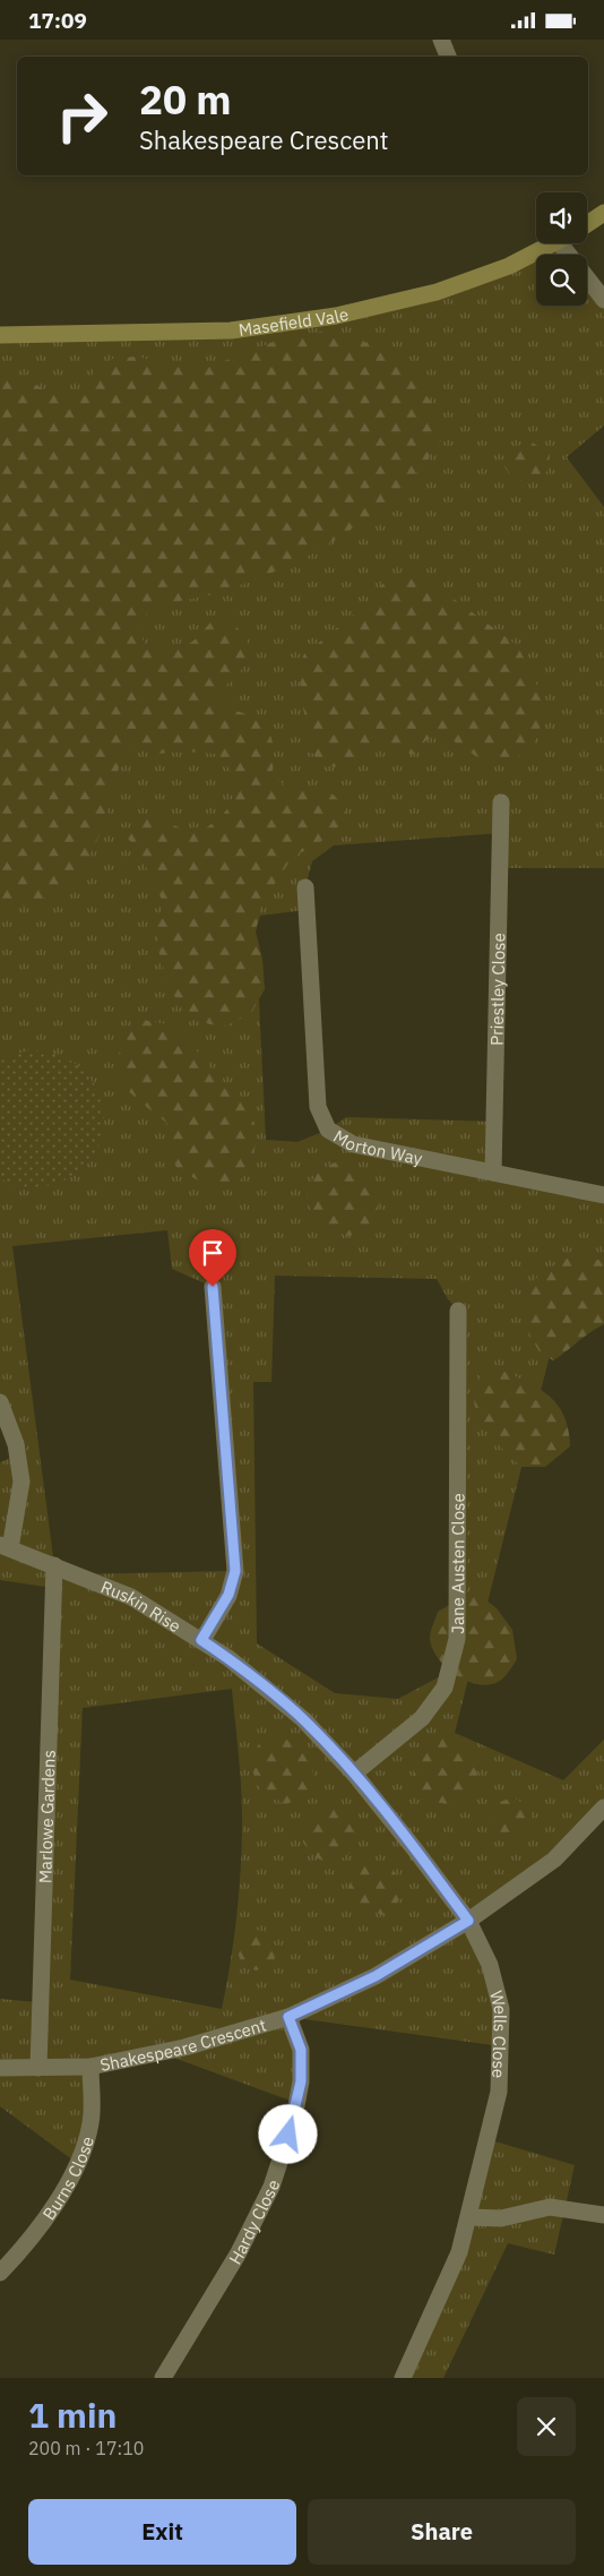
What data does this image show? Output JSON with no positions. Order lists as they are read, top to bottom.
{
  "streets": {
    "street": [
      "Masefield Vale",
      "Priestley Close",
      "Morton Way",
      "Jane Austen Close",
      "Ruskin Rise",
      "Marlowe Gardens",
      "Wells Close",
      "Shakespeare Crescent",
      "Burns Close",
      "Hardy Close"
    ]
  },
  "crossings": [
    ["Priestley Close", "Morton Way"],
    ["Jane Austen Close", "Ruskin Rise"],
    ["Ruskin Rise", "Marlowe Gardens"],
    ["Ruskin Rise", "Wells Close"],
    ["Ruskin Rise", "Shakespeare Crescent"],
    ["Marlowe Gardens", "Shakespeare Crescent"],
    ["Wells Close", "Shakespeare Crescent"],
    ["Shakespeare Crescent", "Burns Close"],
    ["Shakespeare Crescent", "Hardy Close"]
  ],
  "page": {
    "status": "17:09",
    "turn": ["20 m", "Shakespeare Crescent"],
    "heading": ["1 min", "200 m · 17:10"],
    "buttons": ["Exit", "Share"]
  }
}
